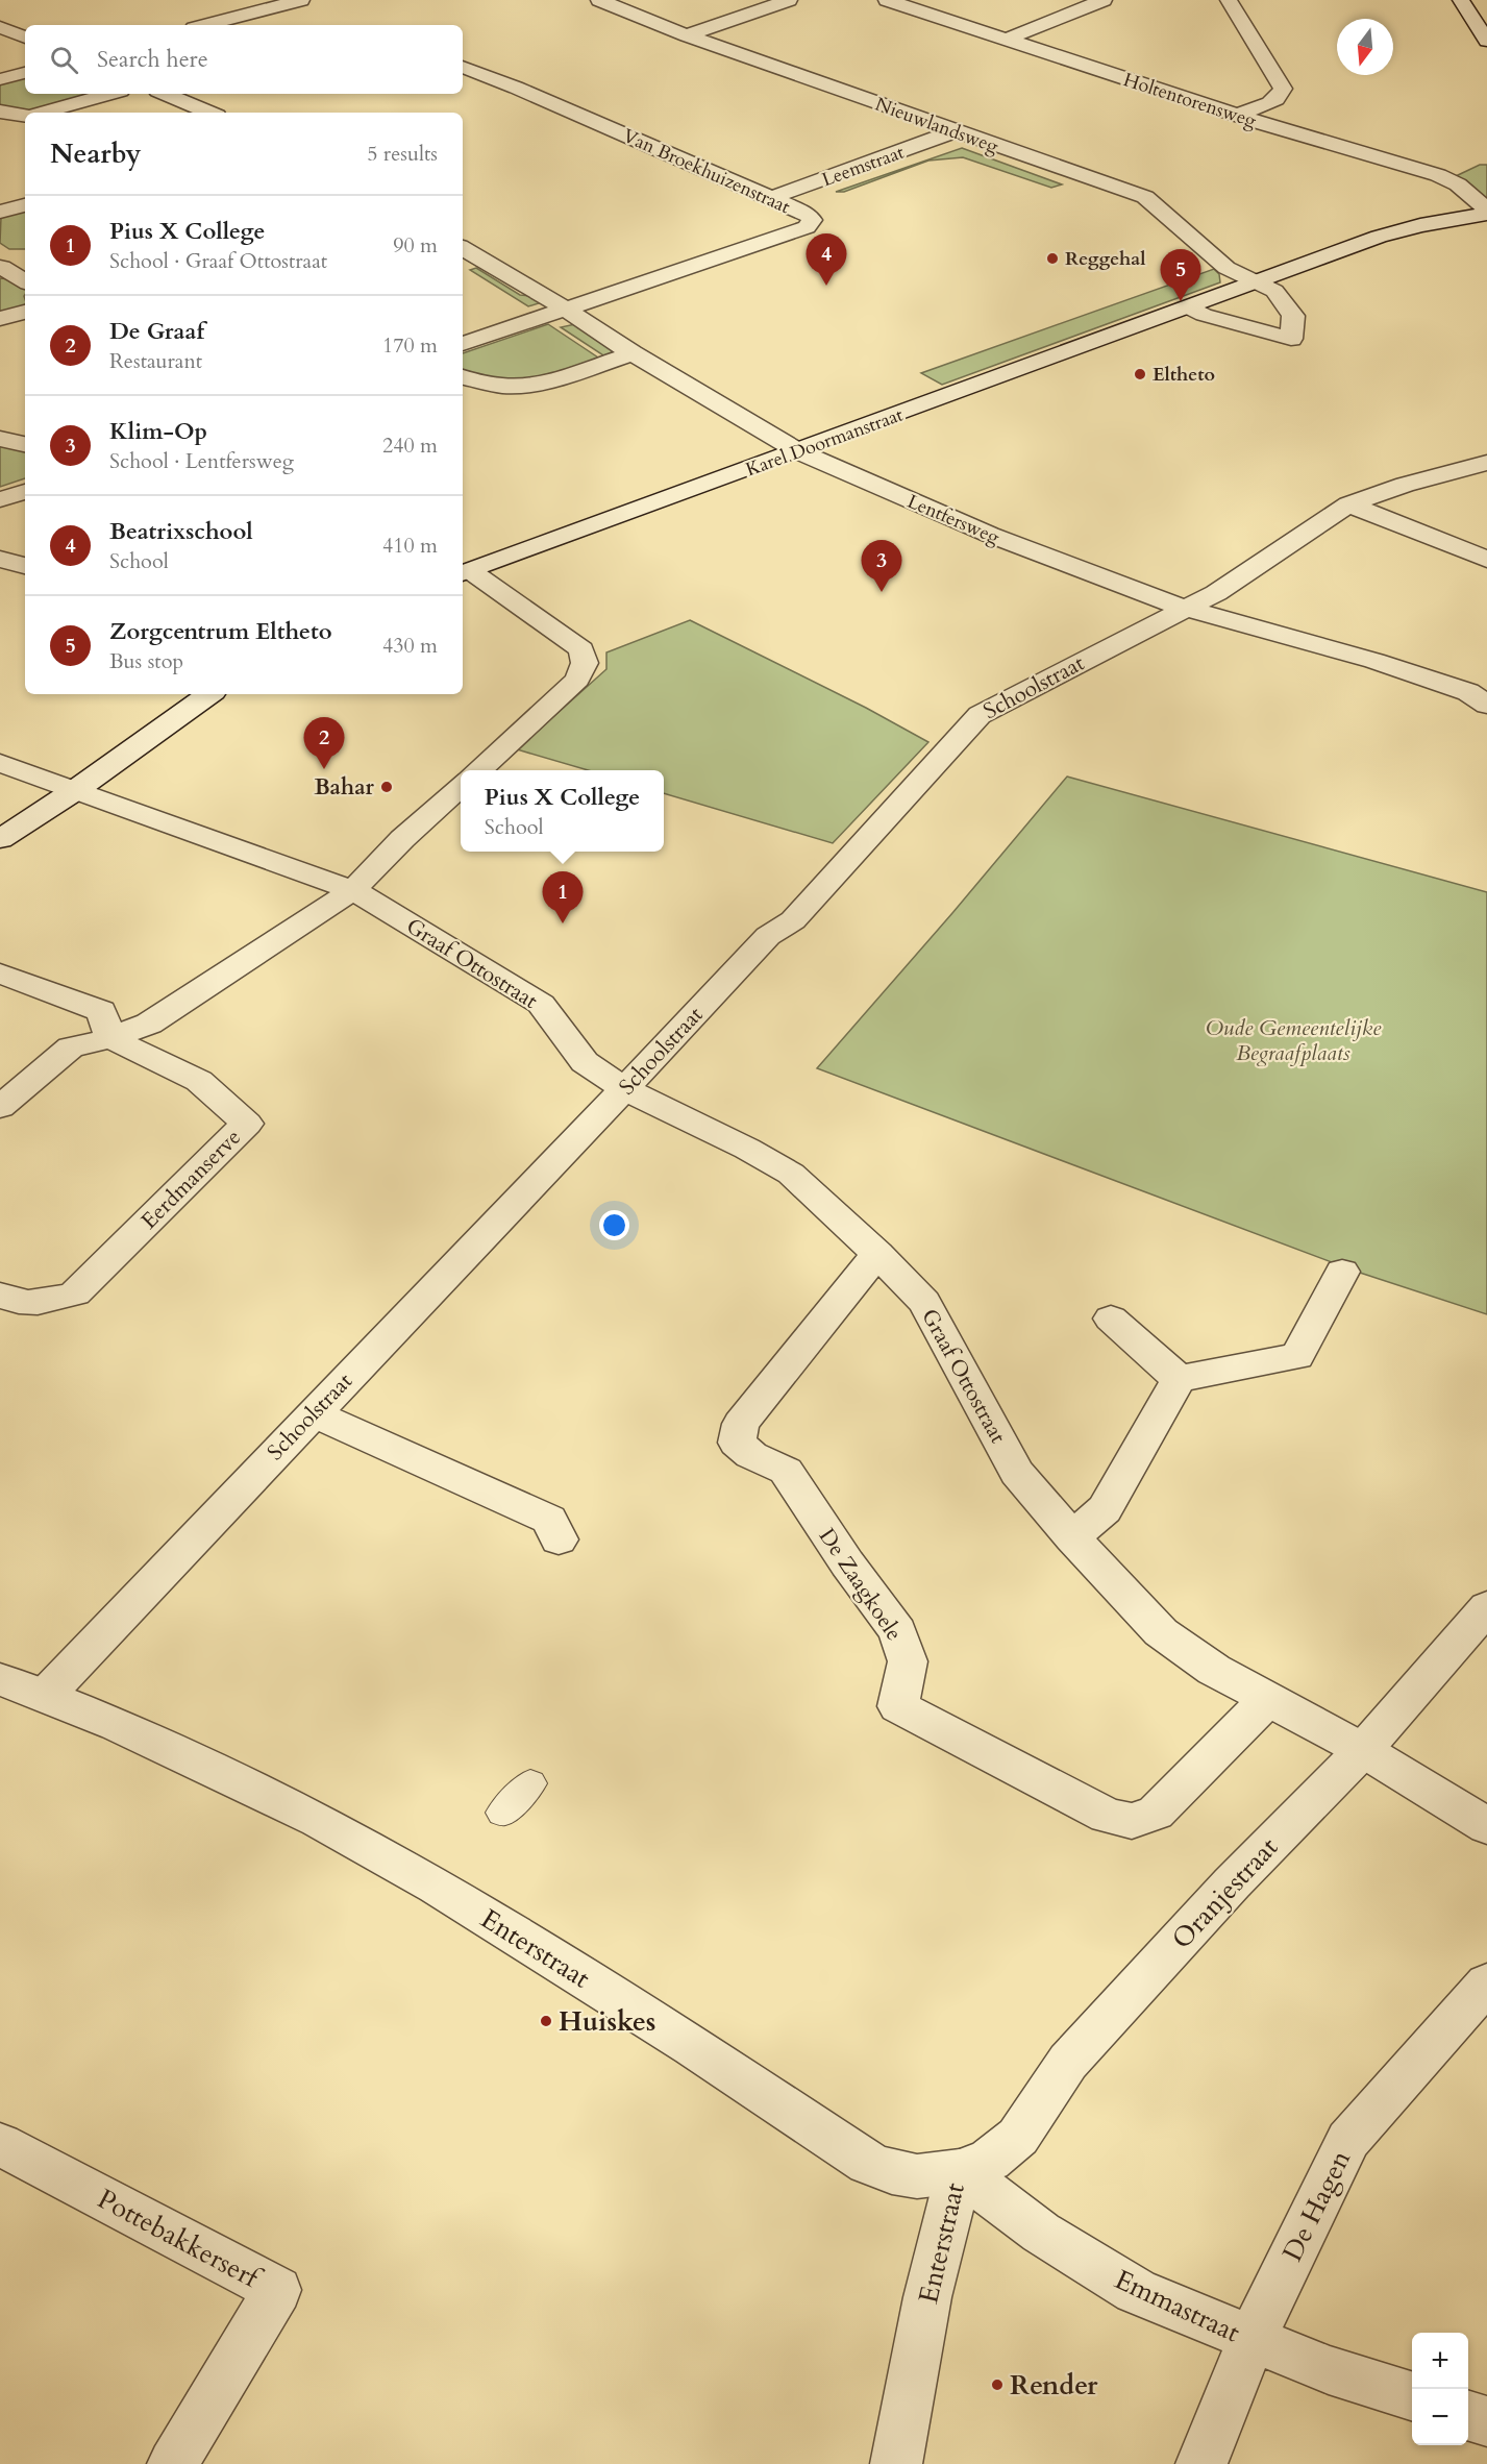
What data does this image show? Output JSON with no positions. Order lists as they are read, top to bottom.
{
  "streets": {
    "street": [
      "Holtentorensweg",
      "Nieuwlandsweg",
      "Leemstraat",
      "Van Broekhuizenstraat",
      "Karel Doormanstraat",
      "Lentfersweg",
      "Schoolstraat",
      "Graaf Ottostraat",
      "Eerdmanserve",
      "De Zaagkoele",
      "Oranjestraat",
      "Enterstraat",
      "De Hagen",
      "Pottebakkerserf",
      "Emmastraat"
    ]
  },
  "crossings": [
    ["Holtentorensweg", "Karel Doormanstraat"],
    ["Nieuwlandsweg", "Leemstraat"],
    ["Nieuwlandsweg", "Karel Doormanstraat"],
    ["Leemstraat", "Van Broekhuizenstraat"],
    ["Van Broekhuizenstraat", "Lentfersweg"],
    ["Karel Doormanstraat", "Lentfersweg"],
    ["Lentfersweg", "Schoolstraat"],
    ["Schoolstraat", "Graaf Ottostraat"],
    ["Schoolstraat", "Enterstraat"],
    ["Graaf Ottostraat", "De Zaagkoele"],
    ["Graaf Ottostraat", "Oranjestraat"],
    ["Oranjestraat", "Enterstraat"],
    ["Oranjestraat", "Emmastraat"],
    ["Enterstraat", "Emmastraat"],
    ["De Hagen", "Emmastraat"]
  ],
  "parks": ["Oude Gemeentelijke Begraafplaats"],
  "places": [
    "Reggehal",
    "Eltheto",
    "Bahar",
    "Huiskes",
    "Render"
  ],
  "north": "bottom",
  "page": {
    "search": "Search here",
    "heading": ["Nearby", "5 results"],
    "list": [
      {
        "mark": "1",
        "name": "Pius X College",
        "note": "School · Graaf Ottostraat",
        "value": "90 m"
      },
      {
        "mark": "2",
        "name": "De Graaf",
        "note": "Restaurant",
        "value": "170 m"
      },
      {
        "mark": "3",
        "name": "Klim-Op",
        "note": "School · Lentfersweg",
        "value": "240 m"
      },
      {
        "mark": "4",
        "name": "Beatrixschool",
        "note": "School",
        "value": "410 m"
      },
      {
        "mark": "5",
        "name": "Zorgcentrum Eltheto",
        "note": "Bus stop",
        "value": "430 m"
      }
    ],
    "pins": [
      "4",
      "5",
      "3",
      "2",
      "1"
    ],
    "popup": ["Pius X College", "School"],
    "map_buttons": ["+", "−"]
  }
}
